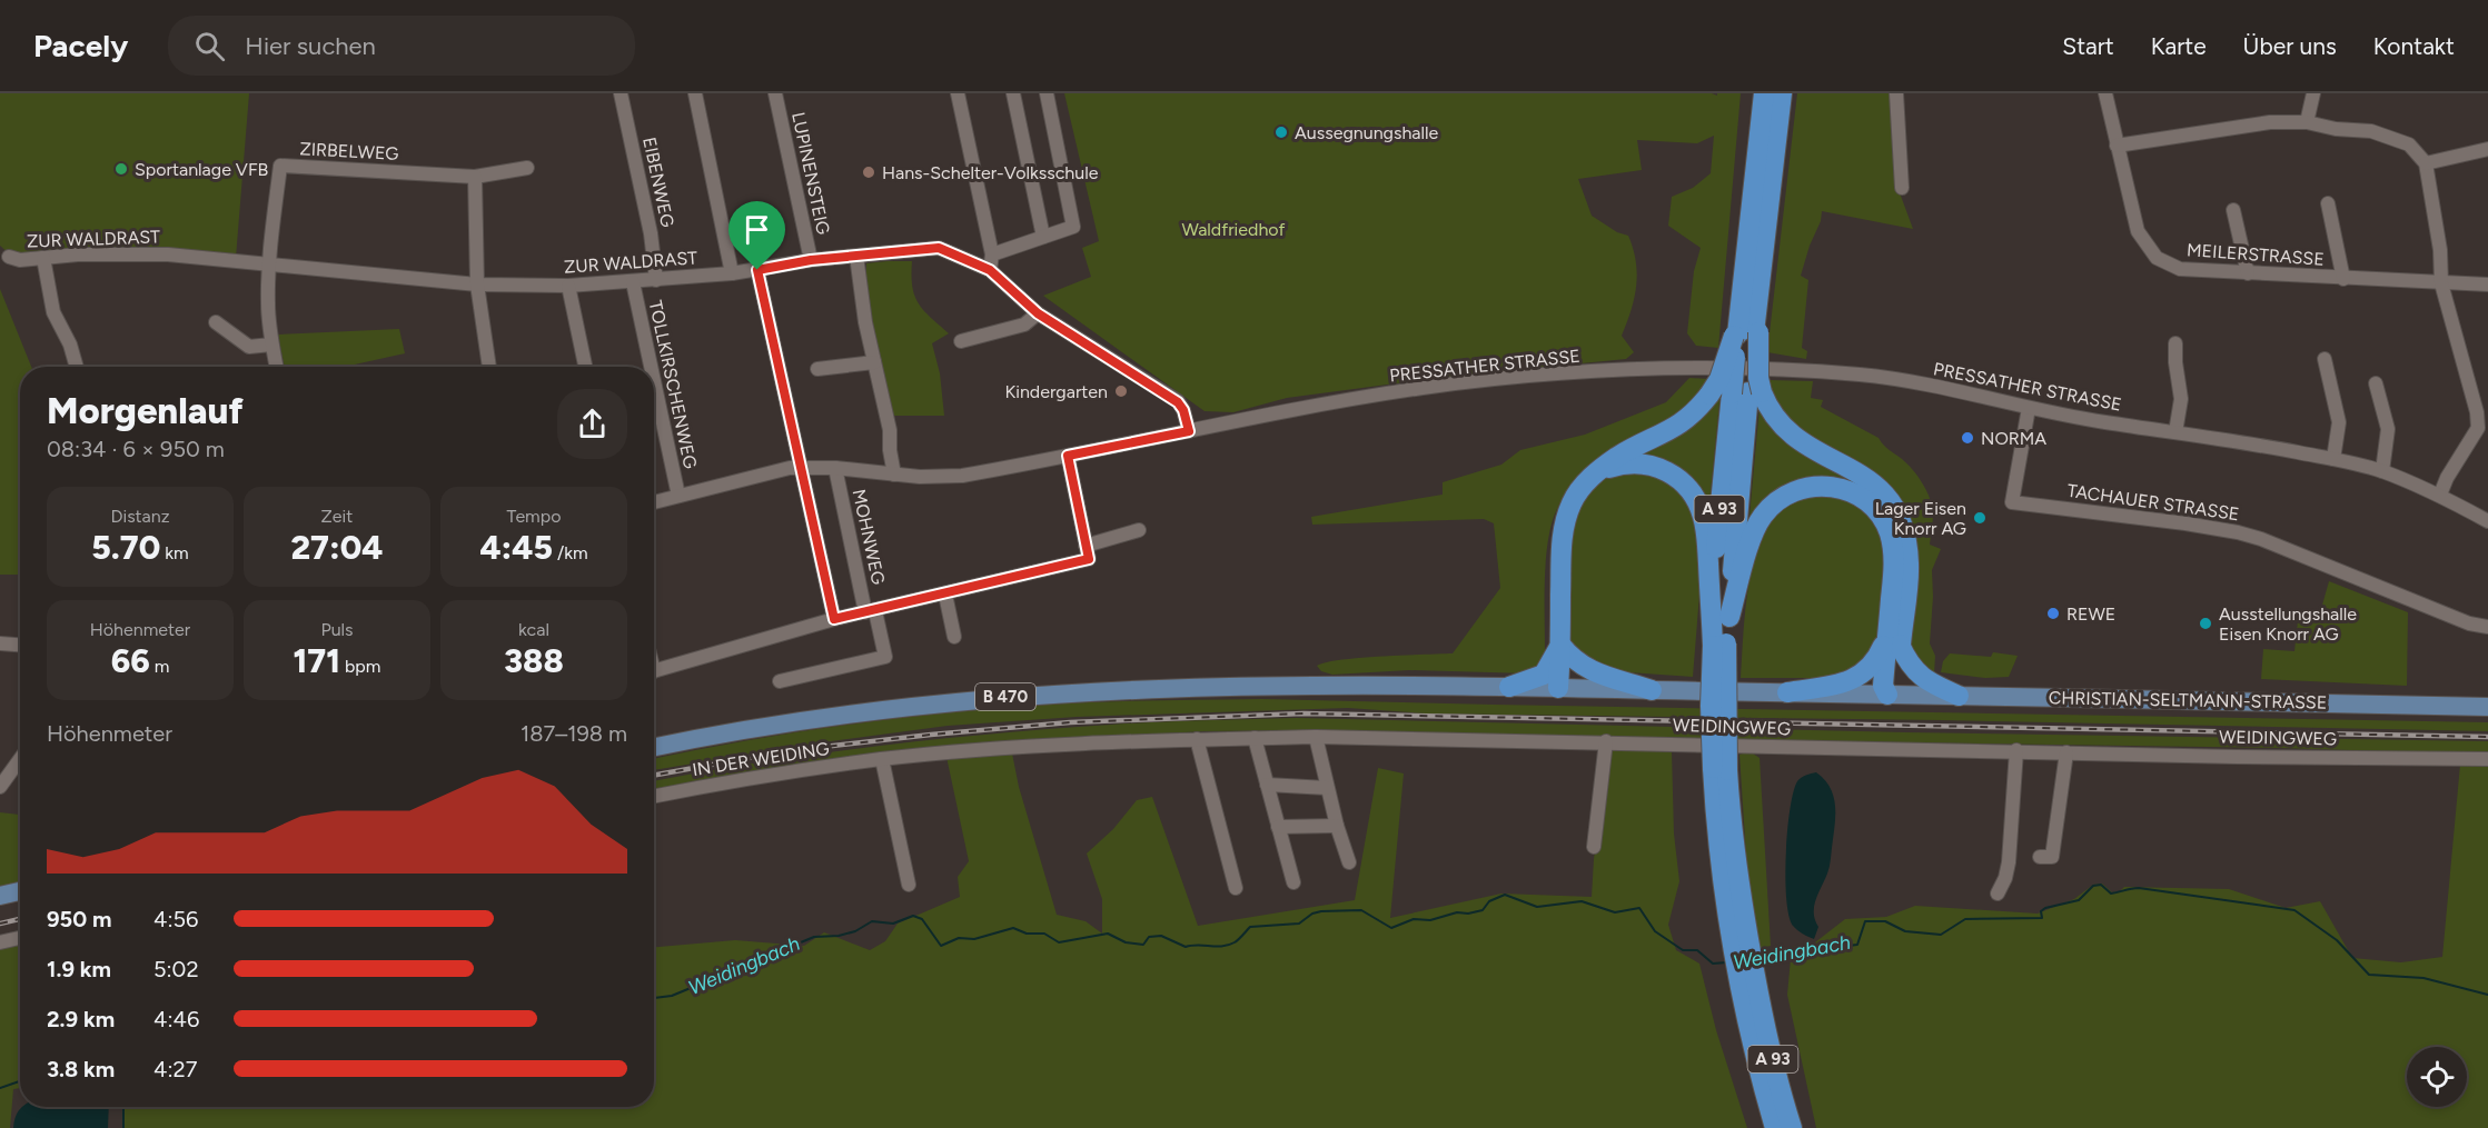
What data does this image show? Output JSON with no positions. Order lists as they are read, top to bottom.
{
  "streets": {
    "highway": ["A 93"],
    "main road": ["B 470", "CHRISTIAN-SELTMANN-STRASSE"],
    "street": [
      "ZIRBELWEG",
      "LUPINENSTEIG",
      "EIBENWEG",
      "ZUR WALDRAST",
      "MEILERSTRASSE",
      "PRESSATHER STRASSE",
      "TOLLKIRSCHENWEG",
      "TACHAUER STRASSE",
      "MOHNWEG",
      "WEIDINGWEG",
      "IN DER WEIDING"
    ]
  },
  "crossings": [
    ["ZIRBELWEG", "ZUR WALDRAST"],
    ["LUPINENSTEIG", "ZUR WALDRAST"],
    ["EIBENWEG", "ZUR WALDRAST"],
    ["ZUR WALDRAST", "PRESSATHER STRASSE"],
    ["ZUR WALDRAST", "TOLLKIRSCHENWEG"],
    ["PRESSATHER STRASSE", "TOLLKIRSCHENWEG"],
    ["PRESSATHER STRASSE", "TACHAUER STRASSE"],
    ["PRESSATHER STRASSE", "MOHNWEG"],
    ["B 470", "CHRISTIAN-SELTMANN-STRASSE"],
    ["WEIDINGWEG", "IN DER WEIDING"]
  ],
  "water": ["Weidingbach"],
  "parks": ["Waldfriedhof"],
  "places": [
    "Aussegnungshalle",
    "Sportanlage VFB",
    "Hans-Schelter-Volksschule",
    "Kindergarten",
    "NORMA",
    "Lager Eisen Knorr AG",
    "REWE",
    "Ausstellungshalle Eisen Knorr AG"
  ],
  "page": {
    "header": "Pacely",
    "search": "Hier suchen",
    "nav": [
      "Start",
      "Karte",
      "Über uns",
      "Kontakt"
    ],
    "heading": ["Morgenlauf", "08:34 · 6 × 950 m"],
    "stats": [
      ["Distanz", "5.70 km"],
      ["Zeit", "27:04"],
      ["Tempo", "4:45 /km"],
      ["Höhenmeter", "66 m"],
      ["Puls", "171 bpm"],
      ["kcal", "388"]
    ],
    "chart": ["Höhenmeter", "187–198 m"],
    "list": [
      {
        "name": "950 m",
        "note": "4:56"
      },
      {
        "name": "1.9 km",
        "note": "5:02"
      },
      {
        "name": "2.9 km",
        "note": "4:46"
      },
      {
        "name": "3.8 km",
        "note": "4:27"
      }
    ]
  }
}
